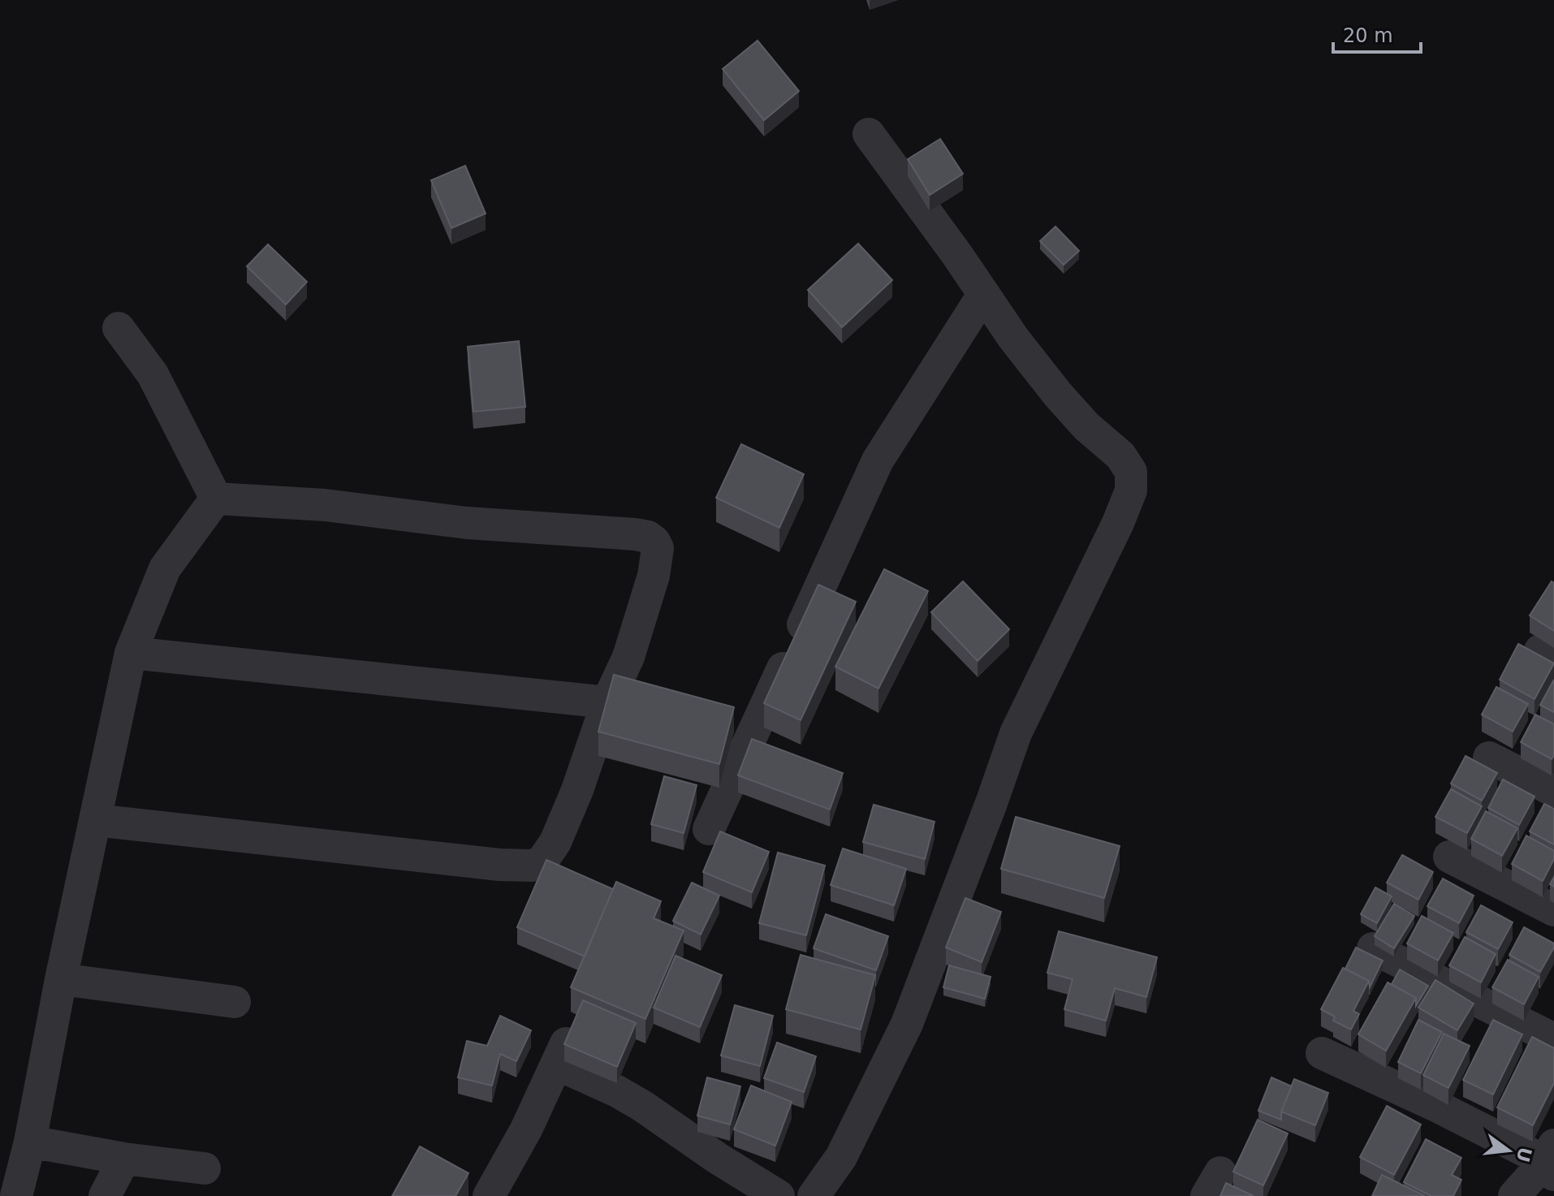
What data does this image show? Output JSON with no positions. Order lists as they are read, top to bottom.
{
  "scale_bar": "20 m",
  "north": "right"
}
